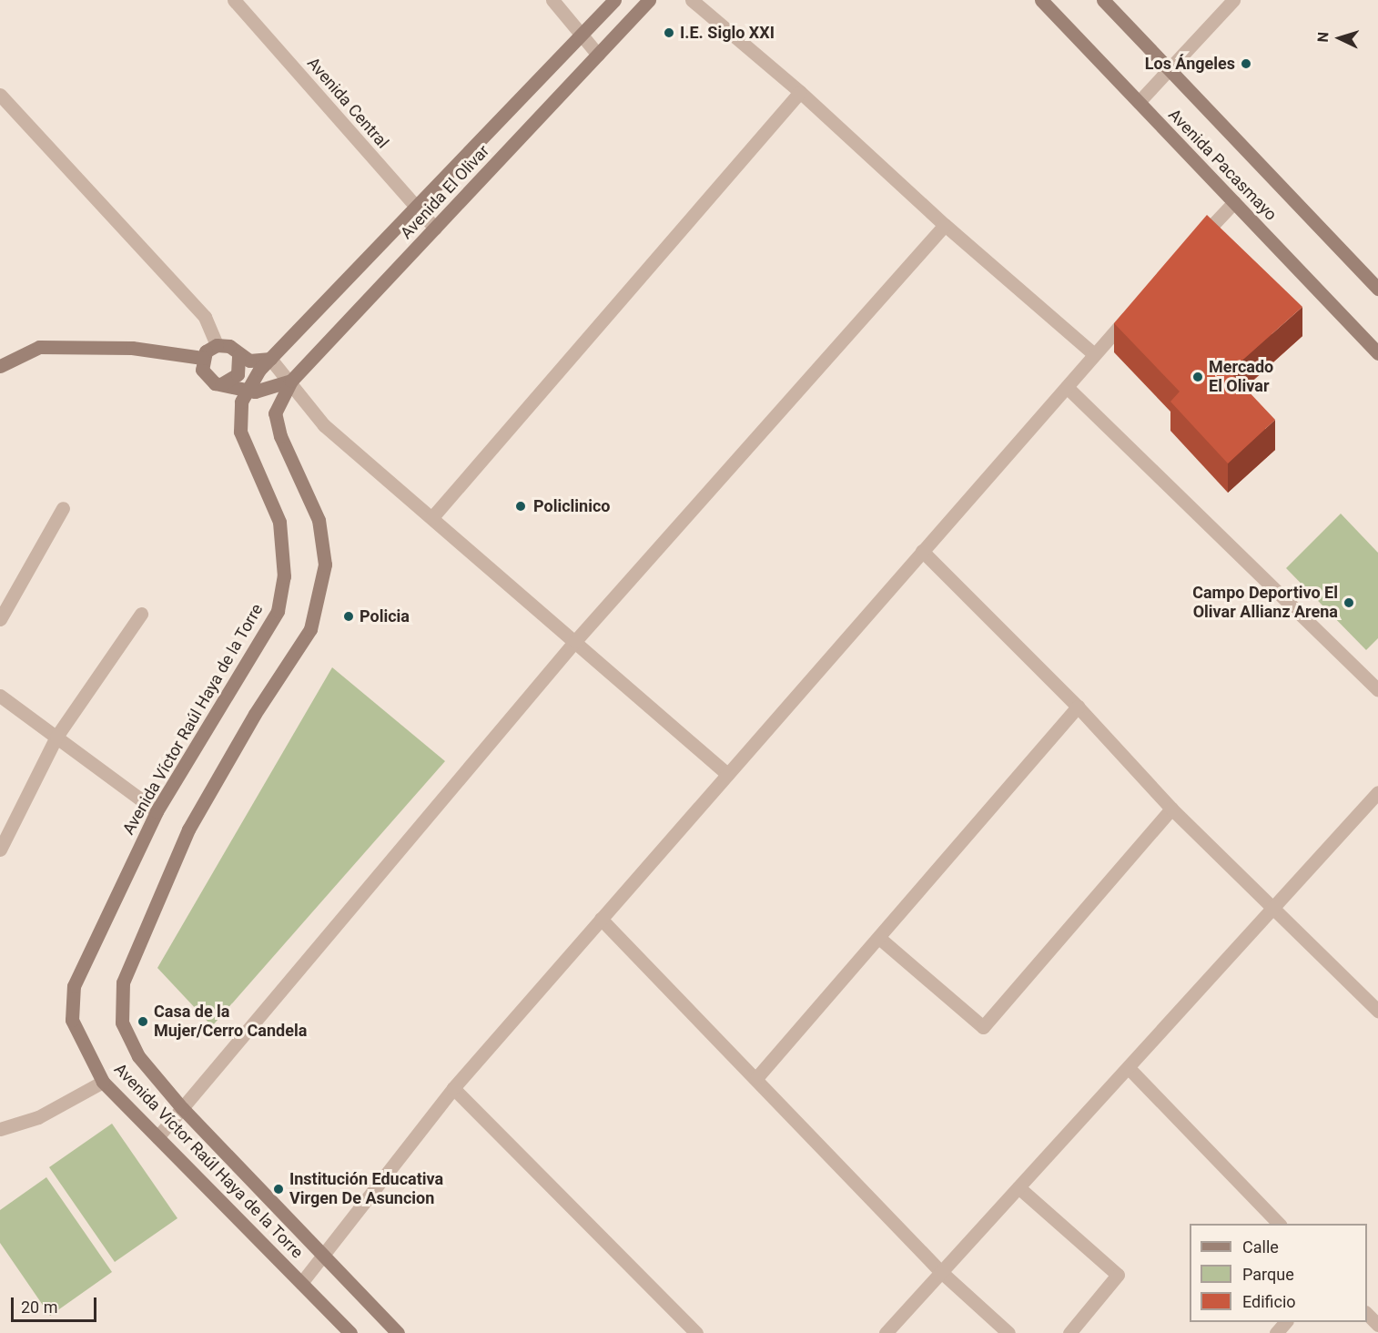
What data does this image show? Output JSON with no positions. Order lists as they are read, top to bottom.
{
  "streets": {
    "street": [
      "Avenida Central",
      "Avenida Pacasmayo",
      "Avenida El Olivar",
      "Avenida Víctor Raúl Haya de la Torre"
    ]
  },
  "crossings": [
    ["Avenida Central", "Avenida El Olivar"]
  ],
  "places": [
    "I.E. Siglo XXI",
    "Los Ángeles",
    "Mercado El Olivar",
    "Policlinico",
    "Campo Deportivo El Olivar Allianz Arena",
    "Policia",
    "Casa de la Mujer/Cerro Candela",
    "Institución Educativa Virgen De Asuncion"
  ],
  "legend": ["Calle", "Parque", "Edificio"],
  "scale_bar": "20 m",
  "north": "left"
}
